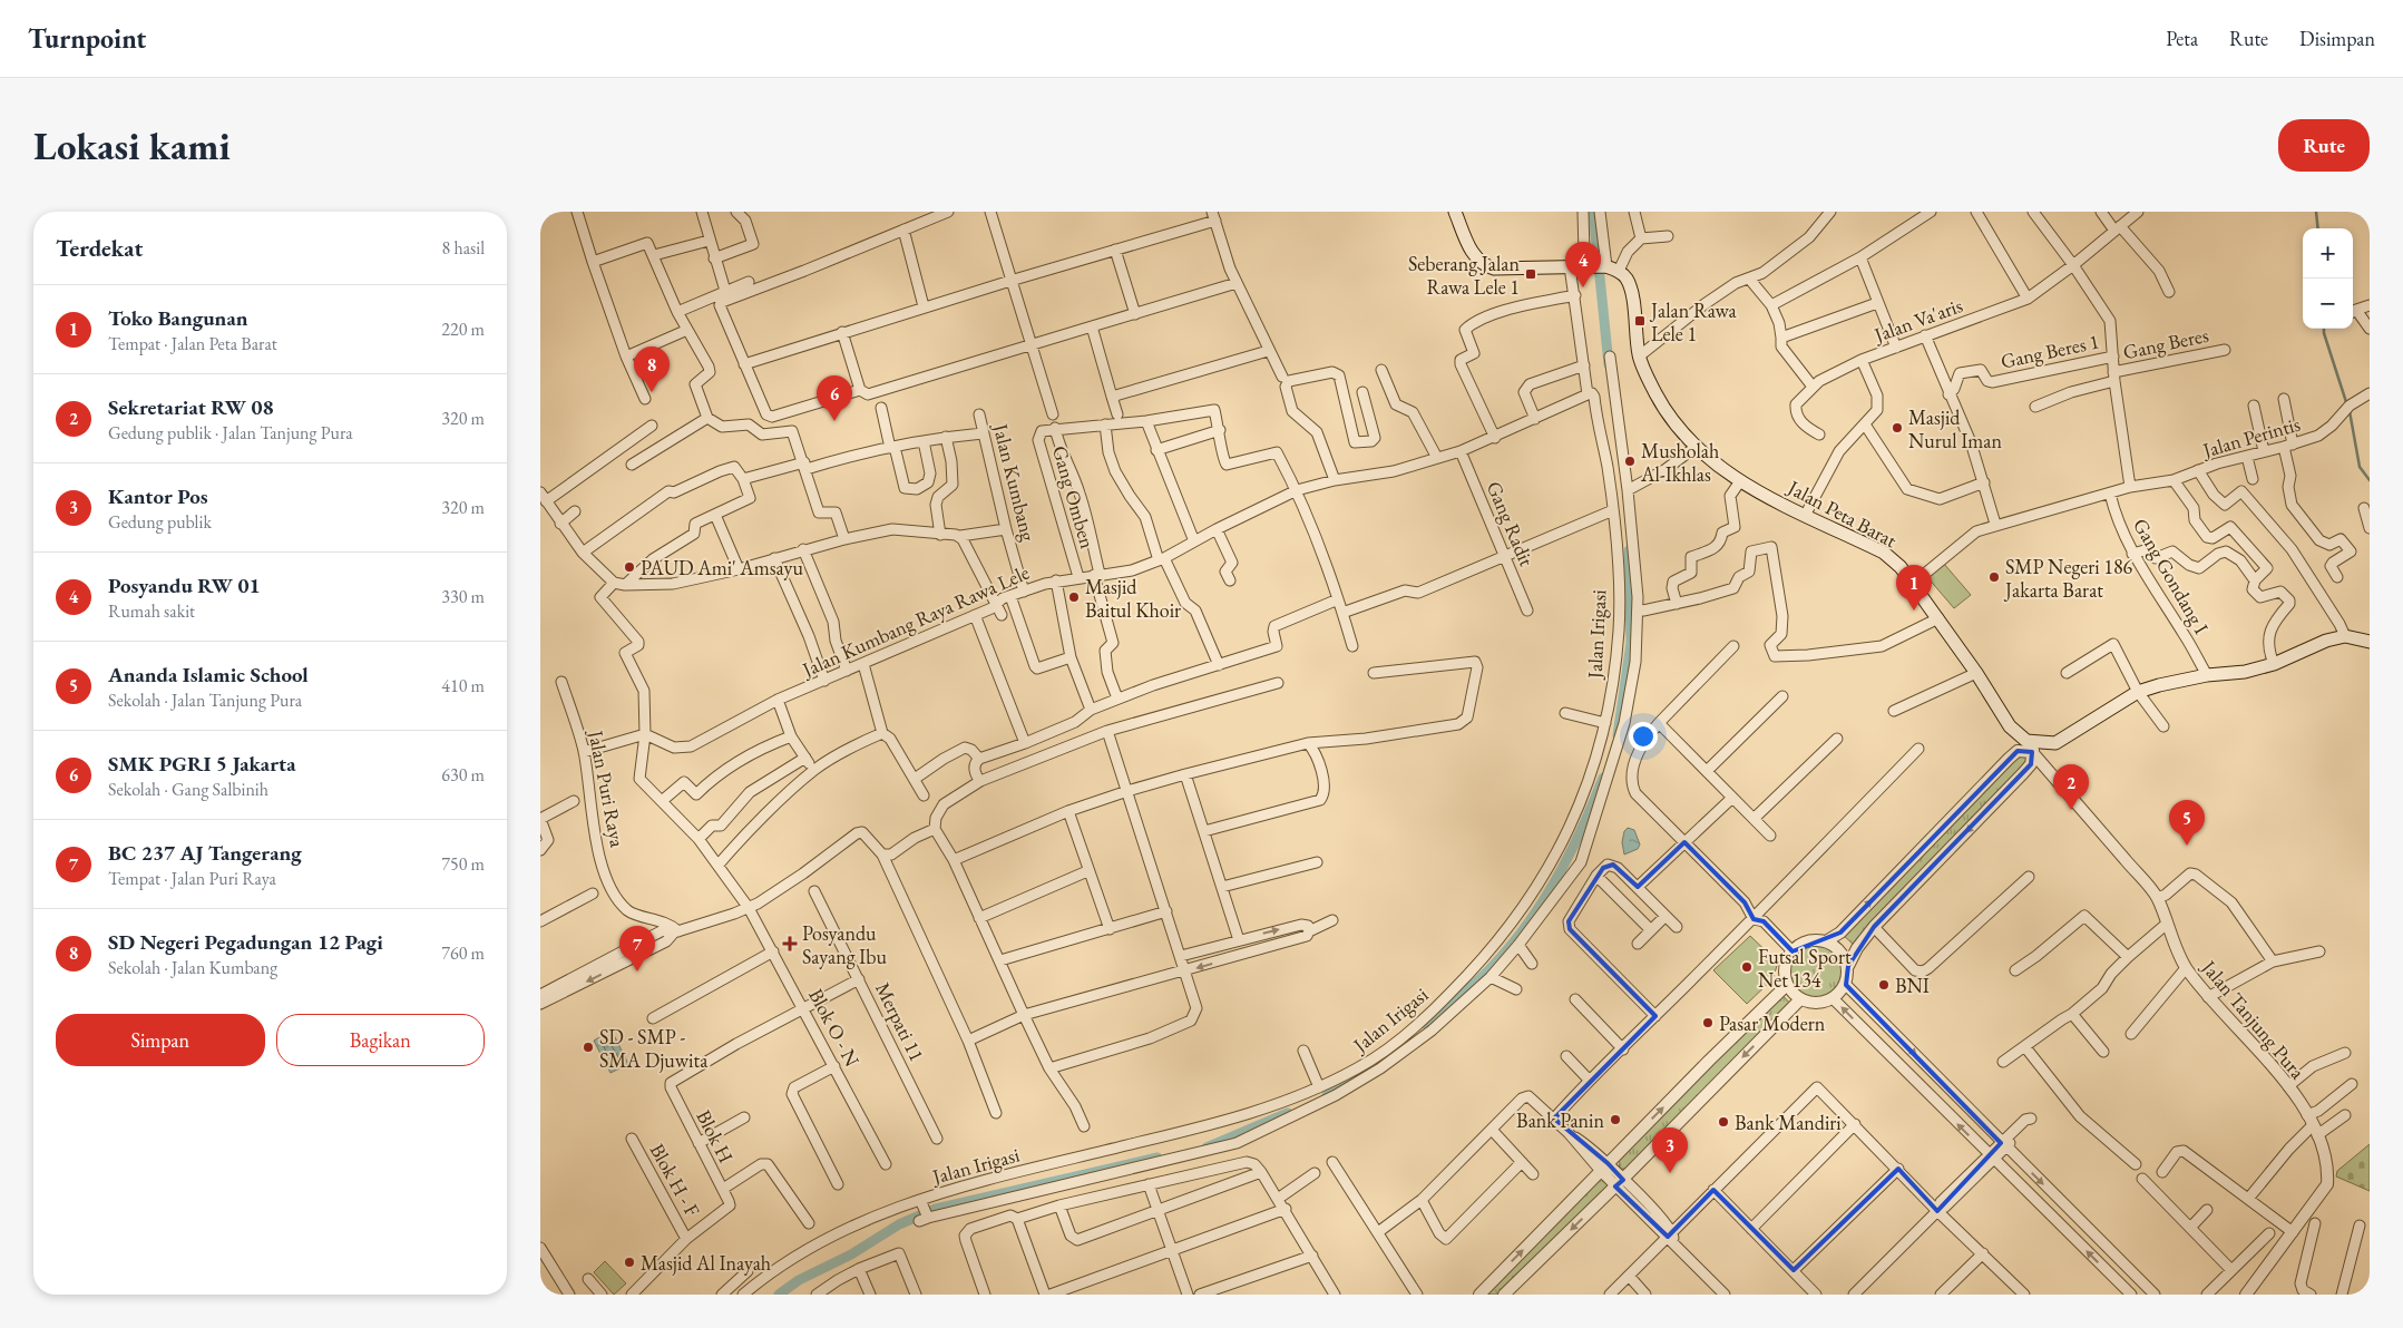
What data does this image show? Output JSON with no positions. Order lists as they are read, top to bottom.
{
  "streets": {
    "main road": ["Jalan Peta Barat"],
    "street": [
      "Jalan Va'aris",
      "Gang Beres",
      "Gang Beres 1",
      "Jalan Perintis",
      "Jalan Kumbang",
      "Gang Omben",
      "Gang Radit",
      "Gang Gondang I",
      "Jalan Kumbang Raya Rawa Lele",
      "Jalan Irigasi",
      "Jalan Puri Raya",
      "Jalan Tanjung Pura",
      "Merpati 11",
      "Blok O - N",
      "Blok H",
      "Blok H - F"
    ]
  },
  "crossings": [
    ["Jalan Va'aris", "Jalan Peta Barat"],
    ["Jalan Perintis", "Jalan Peta Barat"],
    ["Jalan Perintis", "Gang Gondang I"],
    ["Jalan Kumbang", "Jalan Kumbang Raya Rawa Lele"],
    ["Gang Omben", "Jalan Kumbang Raya Rawa Lele"],
    ["Jalan Peta Barat", "Jalan Tanjung Pura"],
    ["Gang Radit", "Jalan Kumbang Raya Rawa Lele"],
    ["Jalan Kumbang Raya Rawa Lele", "Jalan Irigasi"],
    ["Jalan Kumbang Raya Rawa Lele", "Blok O - N"],
    ["Blok O - N", "Blok H"],
    ["Blok H", "Blok H - F"]
  ],
  "places": {
    "transit": ["Seberang Jalan Rawa Lele 1", "Jalan Rawa Lele 1"],
    "other": [
      "Masjid Nurul Iman",
      "Musholah Al-Ikhlas",
      "PAUD Ami' Amsayu",
      "SMP Negeri 186 Jakarta Barat",
      "Masjid Baitul Khoir",
      "Futsal Sport Net 134",
      "BNI",
      "Pasar Modern",
      "SD - SMP - SMA Djuwita",
      "Bank Panin",
      "Bank Mandiri",
      "Masjid Al Inayah"
    ],
    "health": ["Posyandu Sayang Ibu"]
  },
  "page": {
    "header": "Turnpoint",
    "nav": ["Peta", "Rute", "Disimpan"],
    "buttons": [
      "Rute",
      ["Simpan", "Bagikan"]
    ],
    "title": "Lokasi kami",
    "heading": ["Terdekat", "8 hasil"],
    "map_buttons": ["+", "−"],
    "pins": [
      "4",
      "8",
      "6",
      "1",
      "2",
      "5",
      "7",
      "3"
    ],
    "list": [
      {
        "mark": "1",
        "name": "Toko Bangunan",
        "note": "Tempat · Jalan Peta Barat",
        "value": "220 m"
      },
      {
        "mark": "2",
        "name": "Sekretariat RW 08",
        "note": "Gedung publik · Jalan Tanjung Pura",
        "value": "320 m"
      },
      {
        "mark": "3",
        "name": "Kantor Pos",
        "note": "Gedung publik",
        "value": "320 m"
      },
      {
        "mark": "4",
        "name": "Posyandu RW 01",
        "note": "Rumah sakit",
        "value": "330 m"
      },
      {
        "mark": "5",
        "name": "Ananda Islamic School",
        "note": "Sekolah · Jalan Tanjung Pura",
        "value": "410 m"
      },
      {
        "mark": "6",
        "name": "SMK PGRI 5 Jakarta",
        "note": "Sekolah · Gang Salbinih",
        "value": "630 m"
      },
      {
        "mark": "7",
        "name": "BC 237 AJ Tangerang",
        "note": "Tempat · Jalan Puri Raya",
        "value": "750 m"
      },
      {
        "mark": "8",
        "name": "SD Negeri Pegadungan 12 Pagi",
        "note": "Sekolah · Jalan Kumbang",
        "value": "760 m"
      }
    ]
  }
}
